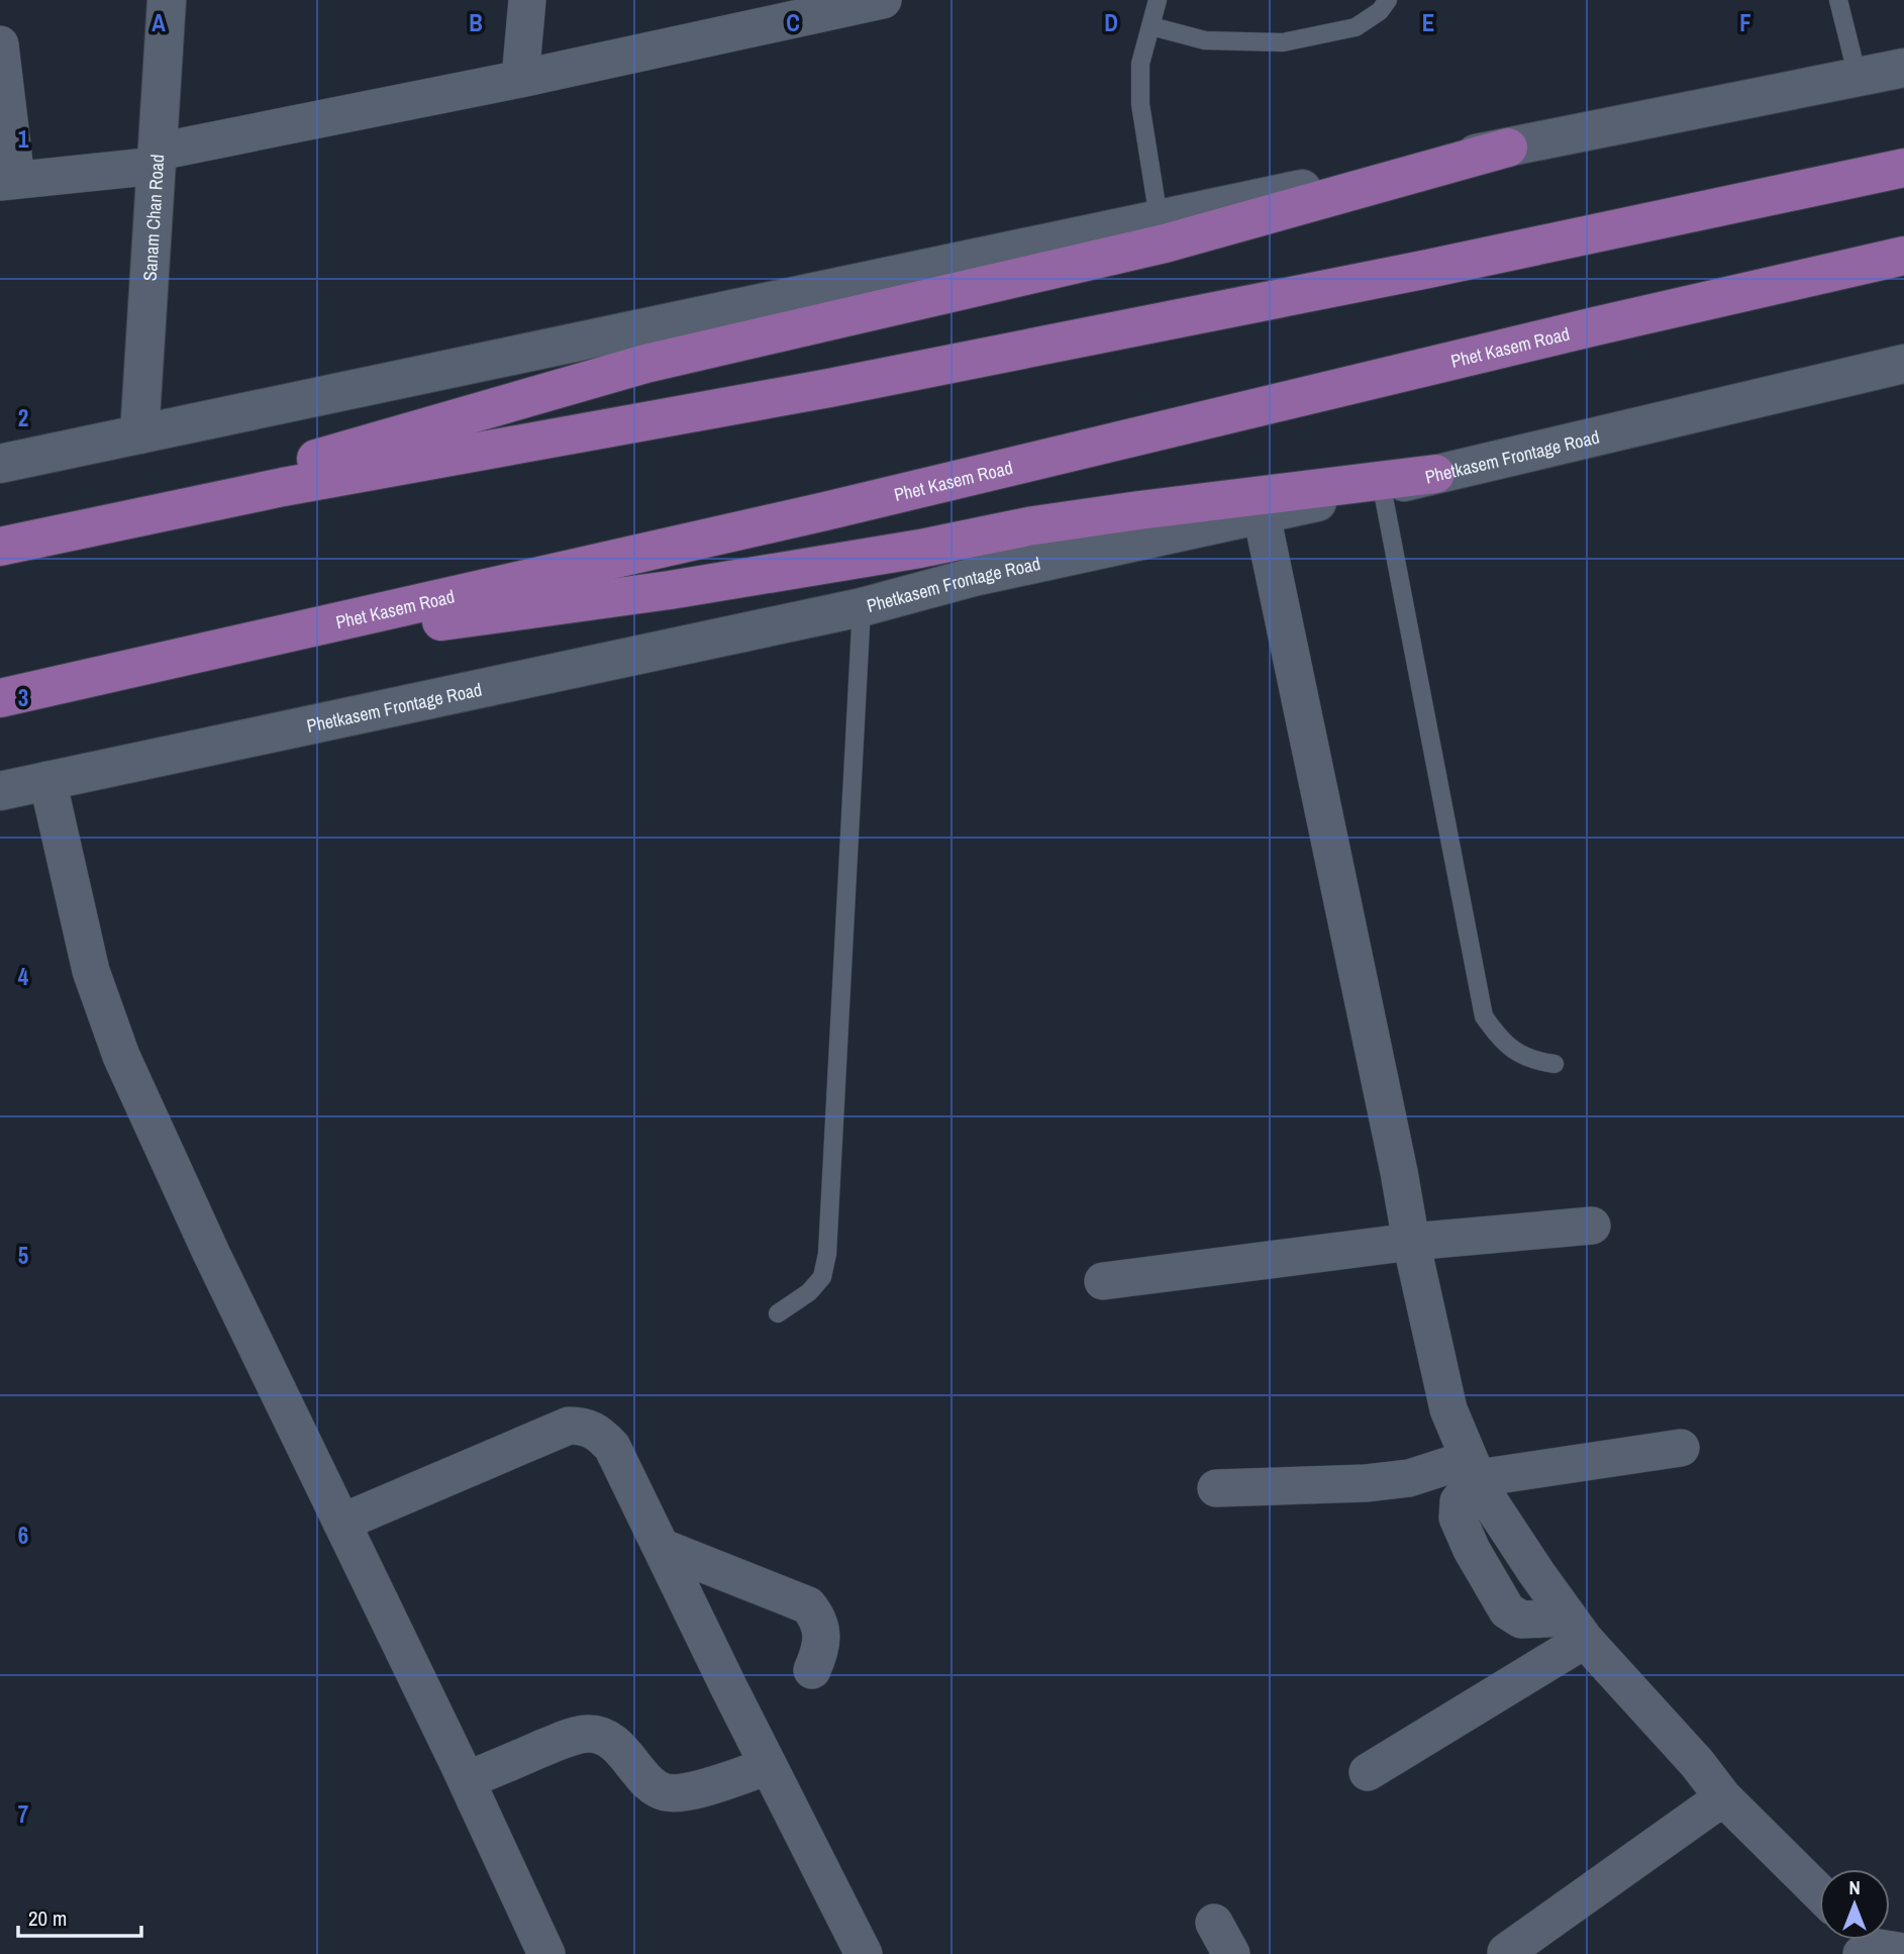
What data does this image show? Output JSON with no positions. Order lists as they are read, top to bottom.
{
  "streets": {
    "highway": ["Phet Kasem Road"],
    "main road": ["Sanam Chan Road", "Phetkasem Frontage Road"]
  },
  "scale_bar": "20 m",
  "north": "top",
  "grid": {
    "columns": [
      "A",
      "B",
      "C",
      "D",
      "E",
      "F"
    ],
    "rows": [
      "1",
      "2",
      "3",
      "4",
      "5",
      "6",
      "7"
    ]
  }
}
